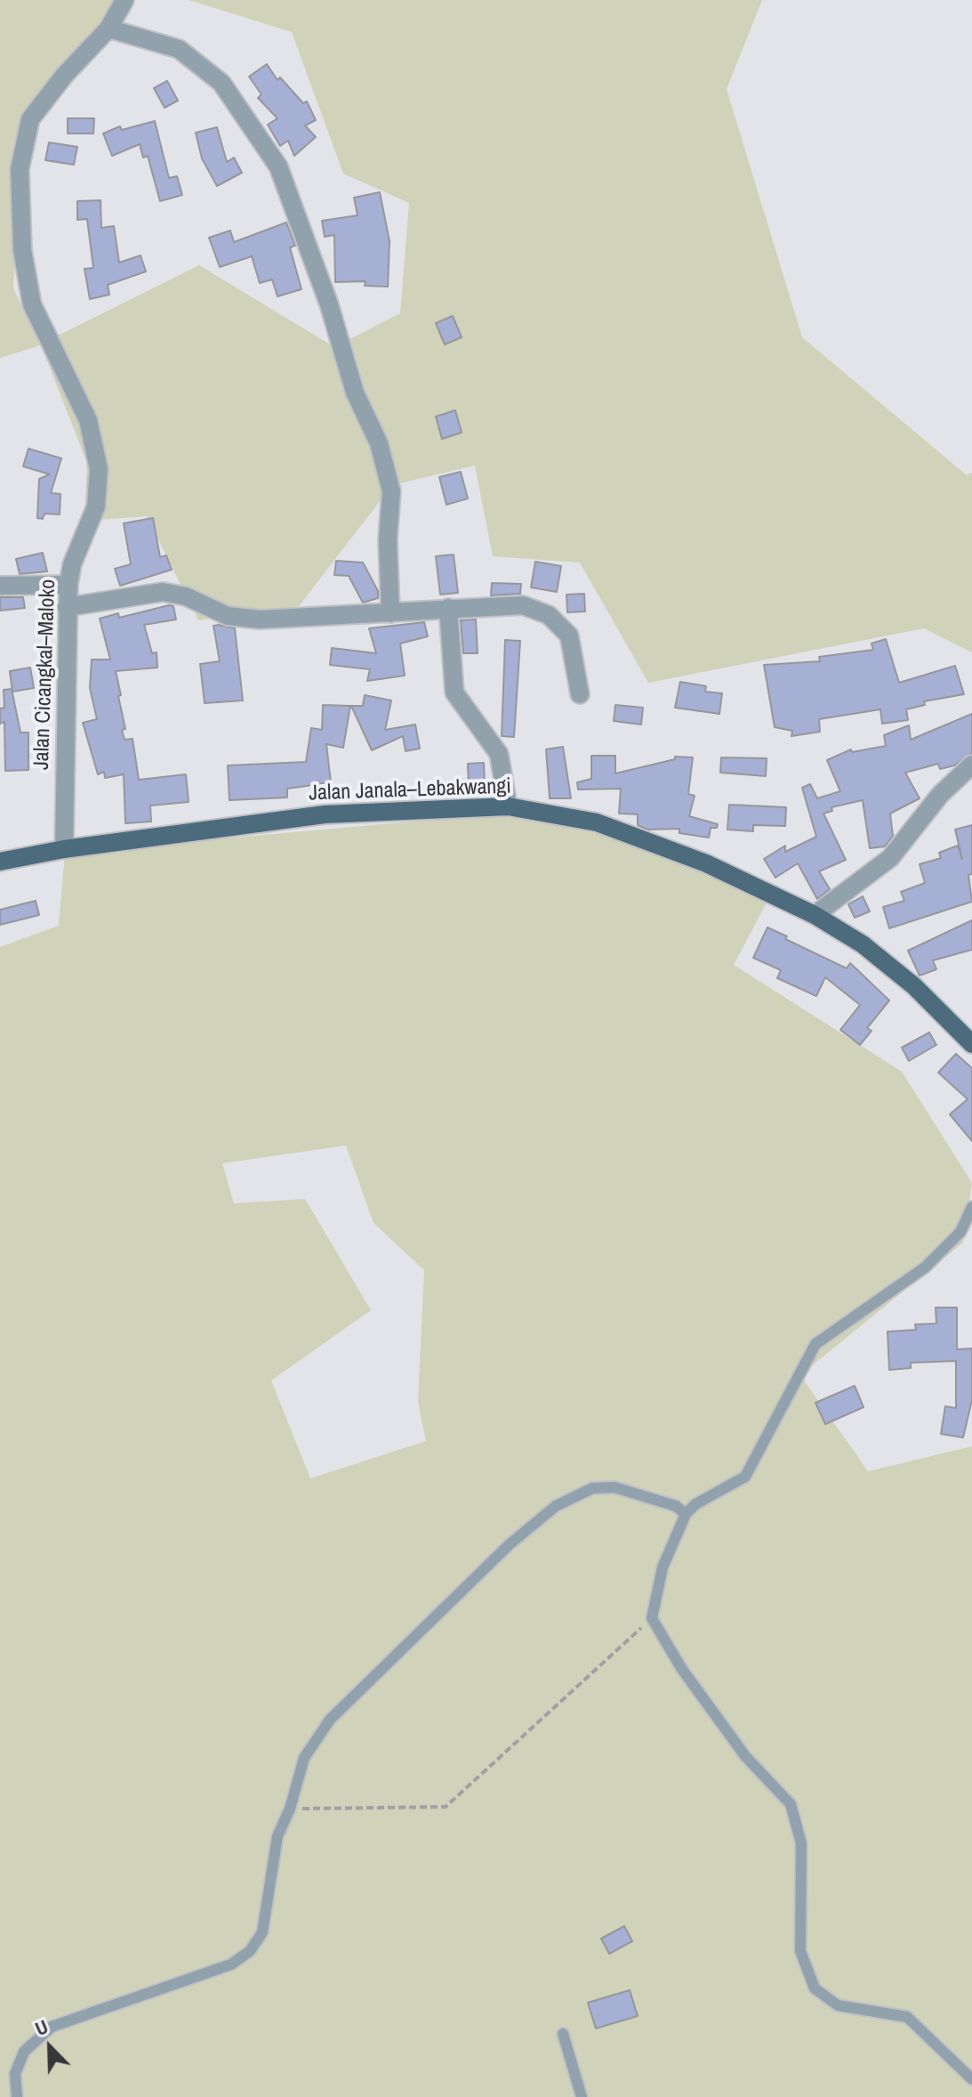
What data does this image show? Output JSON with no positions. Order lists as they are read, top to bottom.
{
  "streets": {
    "main road": ["Jalan Janala–Lebakwangi"],
    "street": ["Jalan Cicangkal–Maloko"]
  },
  "crossings": [
    ["Jalan Cicangkal–Maloko", "Jalan Janala–Lebakwangi"]
  ],
  "north": "top left"
}
